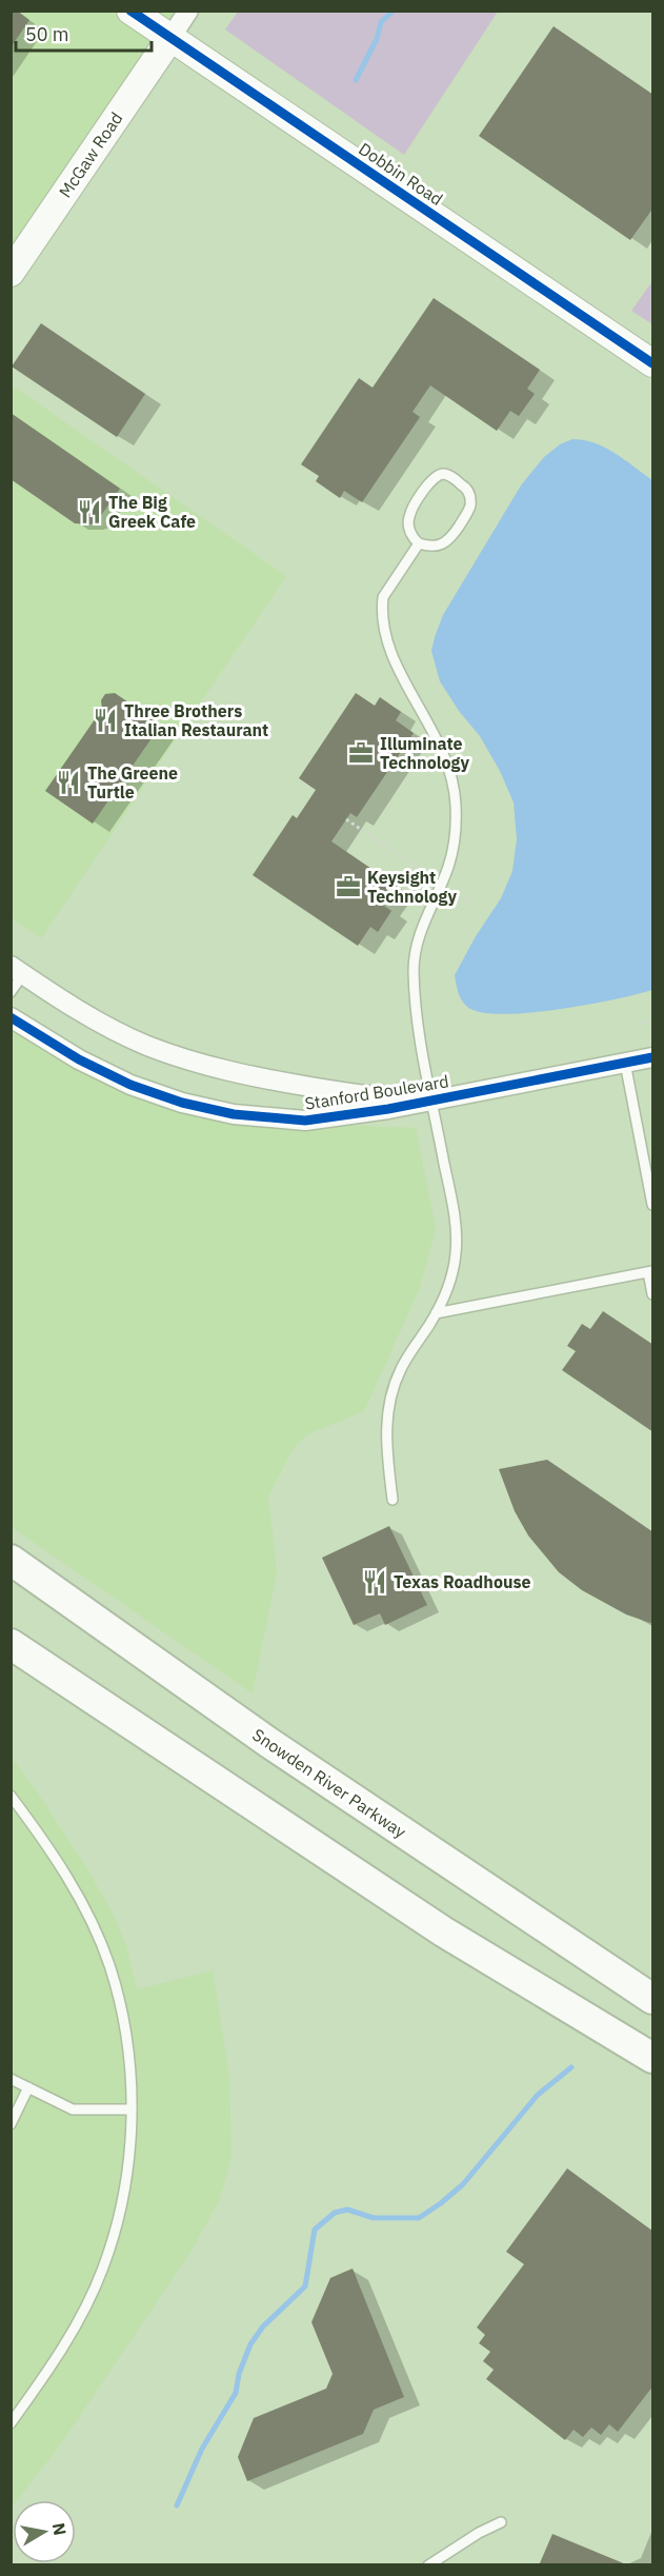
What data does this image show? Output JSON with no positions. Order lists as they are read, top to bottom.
{
  "streets": {
    "main road": ["Snowden River Parkway"],
    "street": ["McGaw Road", "Dobbin Road", "Stanford Boulevard"]
  },
  "crossings": [
    ["McGaw Road", "Dobbin Road"]
  ],
  "places": {
    "restaurant": [
      "The Big Greek Cafe",
      "Three Brothers Italian Restaurant",
      "The Greene Turtle",
      "Texas Roadhouse"
    ],
    "office": ["Illuminate Technology", "Keysight Technology"]
  },
  "scale_bar": "50 m",
  "north": "right"
}
